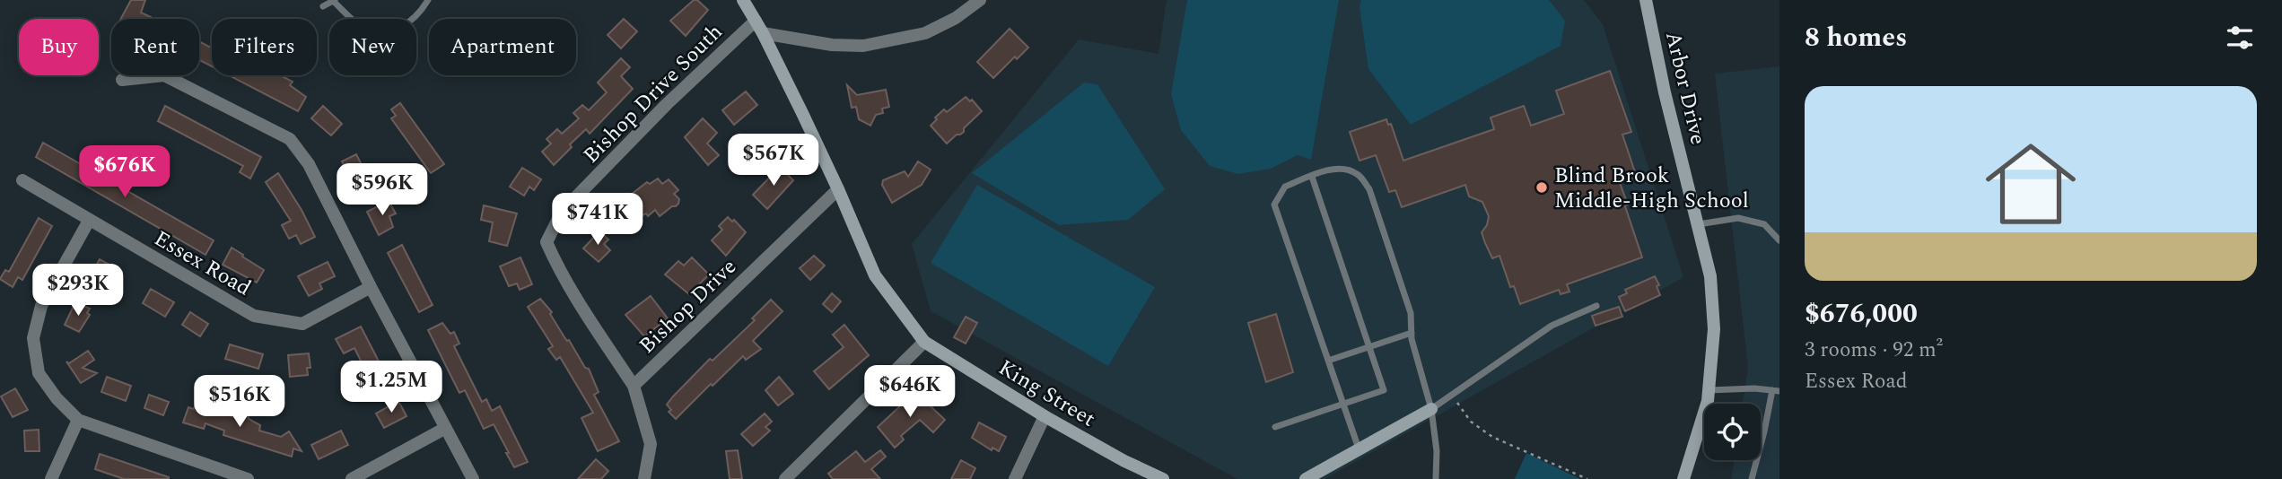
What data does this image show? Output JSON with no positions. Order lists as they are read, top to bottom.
{
  "streets": {
    "main road": ["Arbor Drive", "King Street"],
    "street": ["Bishop Drive South", "Essex Road", "Bishop Drive"]
  },
  "crossings": [
    ["Bishop Drive South", "Bishop Drive"],
    ["Bishop Drive South", "King Street"],
    ["Bishop Drive", "King Street"]
  ],
  "places": ["Blind Brook Middle-High School"],
  "page": {
    "heading": "8 homes",
    "chip": [
      "Buy",
      "Rent",
      "Filters",
      "New",
      "Apartment"
    ],
    "list": [
      {
        "name": "$676,000",
        "note": "3 rooms · 92 m² · Essex Road"
      }
    ],
    "price": [
      "$567K",
      "$676K",
      "$596K",
      "$741K",
      "$293K",
      "$1.25M",
      "$646K",
      "$516K"
    ]
  }
}
